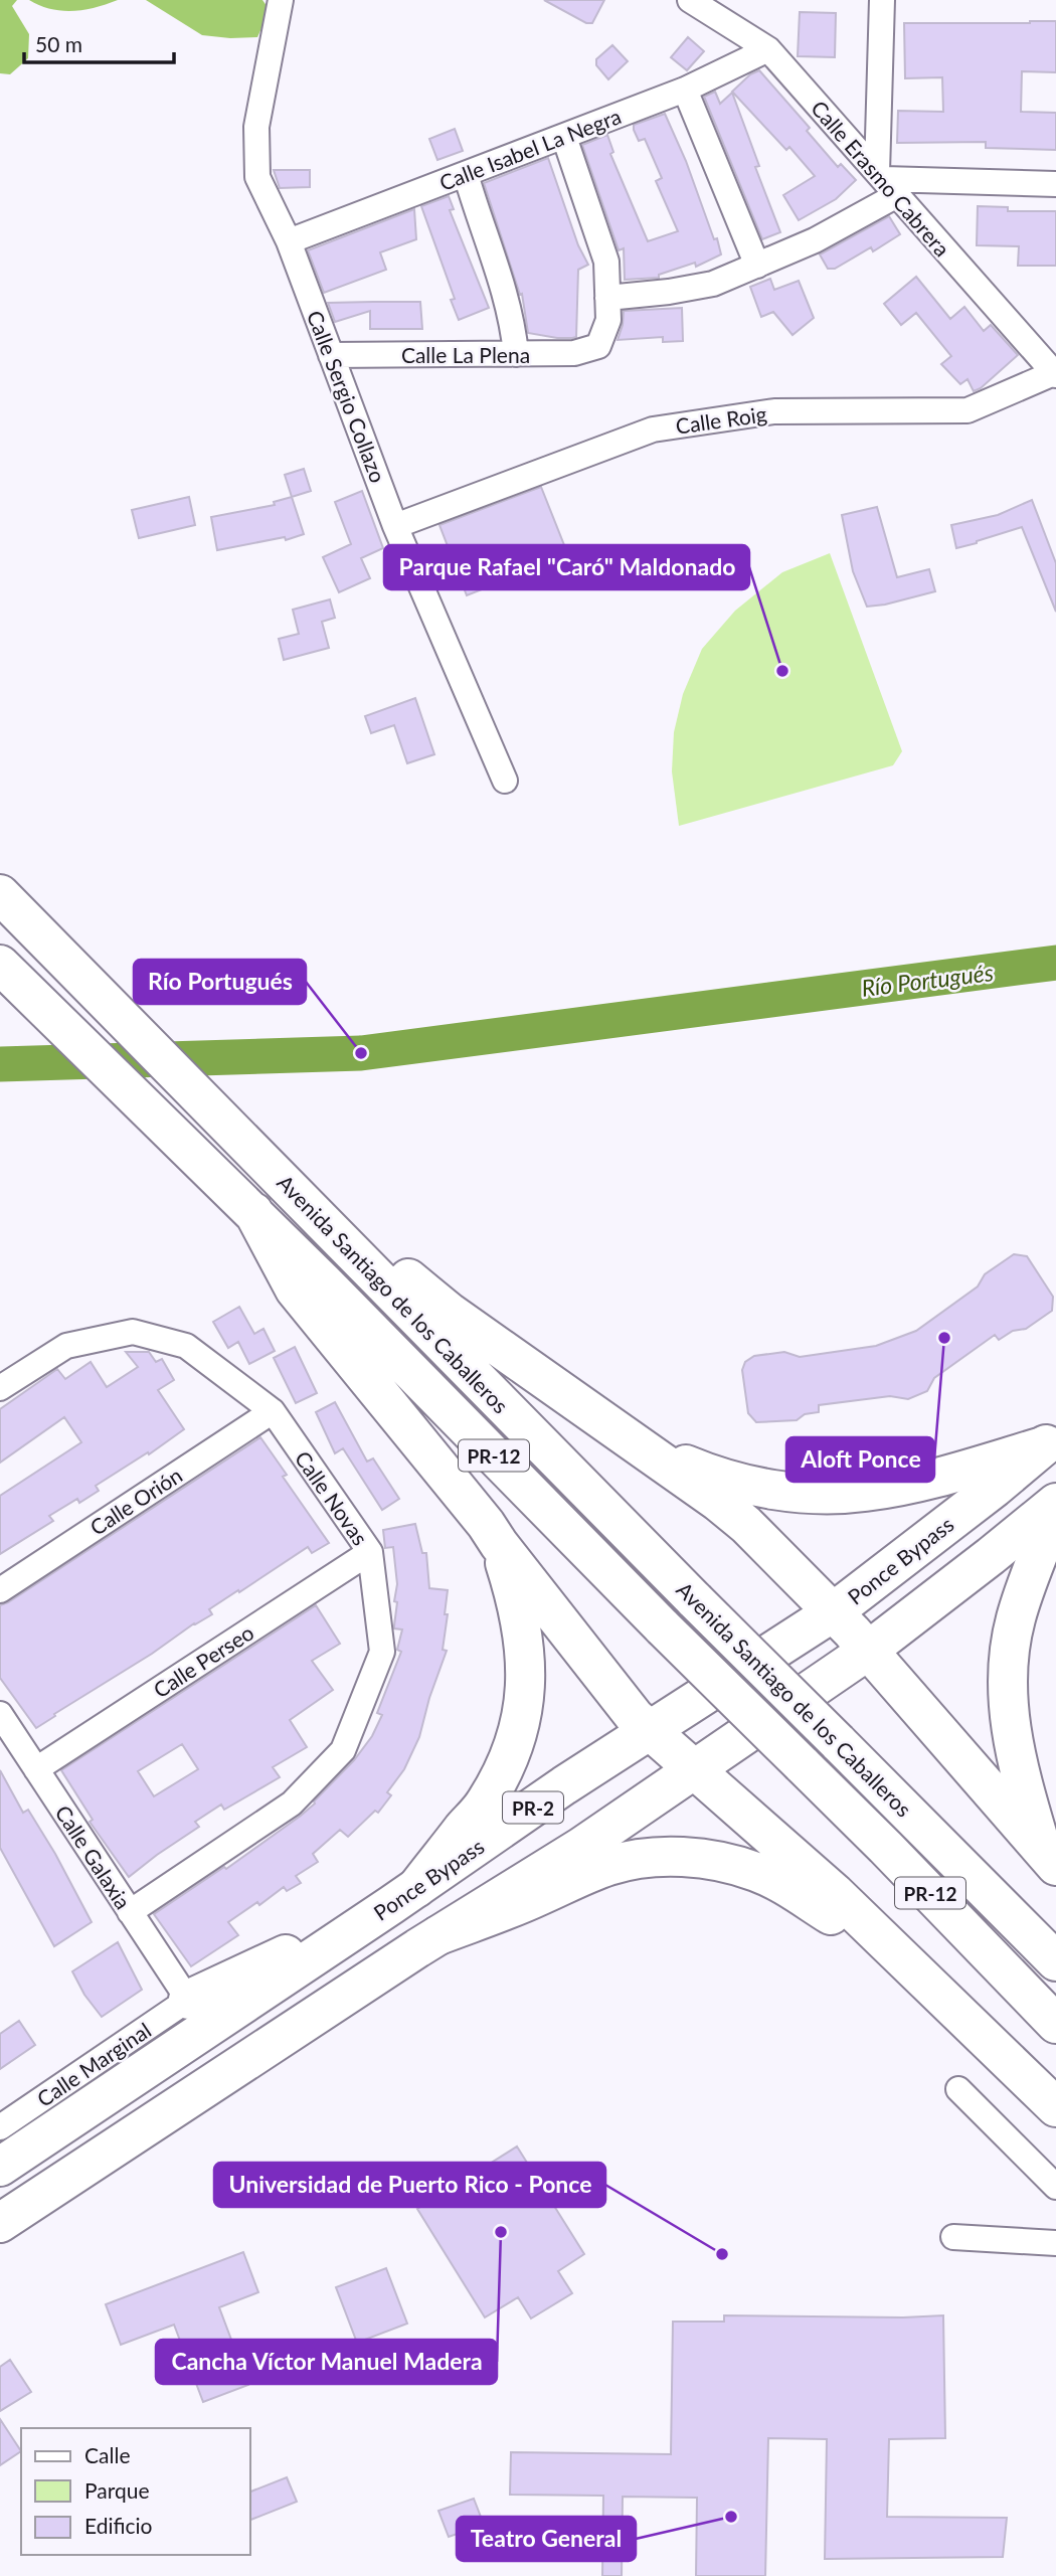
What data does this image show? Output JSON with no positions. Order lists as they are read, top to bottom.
{
  "streets": {
    "highway": [
      "Avenida Santiago de los Caballeros",
      "PR-12",
      "Ponce Bypass",
      "PR-2"
    ],
    "street": [
      "Calle Isabel La Negra",
      "Calle Erasmo Cabrera",
      "Calle La Plena",
      "Calle Sergio Collazo",
      "Calle Roig",
      "Calle Novas",
      "Calle Orión",
      "Calle Perseo",
      "Calle Galaxia",
      "Calle Marginal"
    ]
  },
  "crossings": [
    ["Calle Isabel La Negra", "Calle Erasmo Cabrera"],
    ["Calle Isabel La Negra", "Calle Sergio Collazo"],
    ["Calle Erasmo Cabrera", "Calle Roig"],
    ["Calle La Plena", "Calle Sergio Collazo"],
    ["Calle Sergio Collazo", "Calle Roig"],
    ["Calle Novas", "Calle Orión"],
    ["Calle Novas", "Calle Perseo"],
    ["Calle Novas", "Calle Galaxia"],
    ["Calle Perseo", "Calle Galaxia"],
    ["Calle Galaxia", "Calle Marginal"]
  ],
  "water": ["Río Portugués"],
  "places": [
    "Parque Rafael \"Caró\" Maldonado",
    "Río Portugués",
    "Aloft Ponce",
    "Cancha Víctor Manuel Madera",
    "Universidad de Puerto Rico - Ponce",
    "Teatro General"
  ],
  "legend": ["Calle", "Parque", "Edificio"],
  "scale_bar": "50 m"
}
